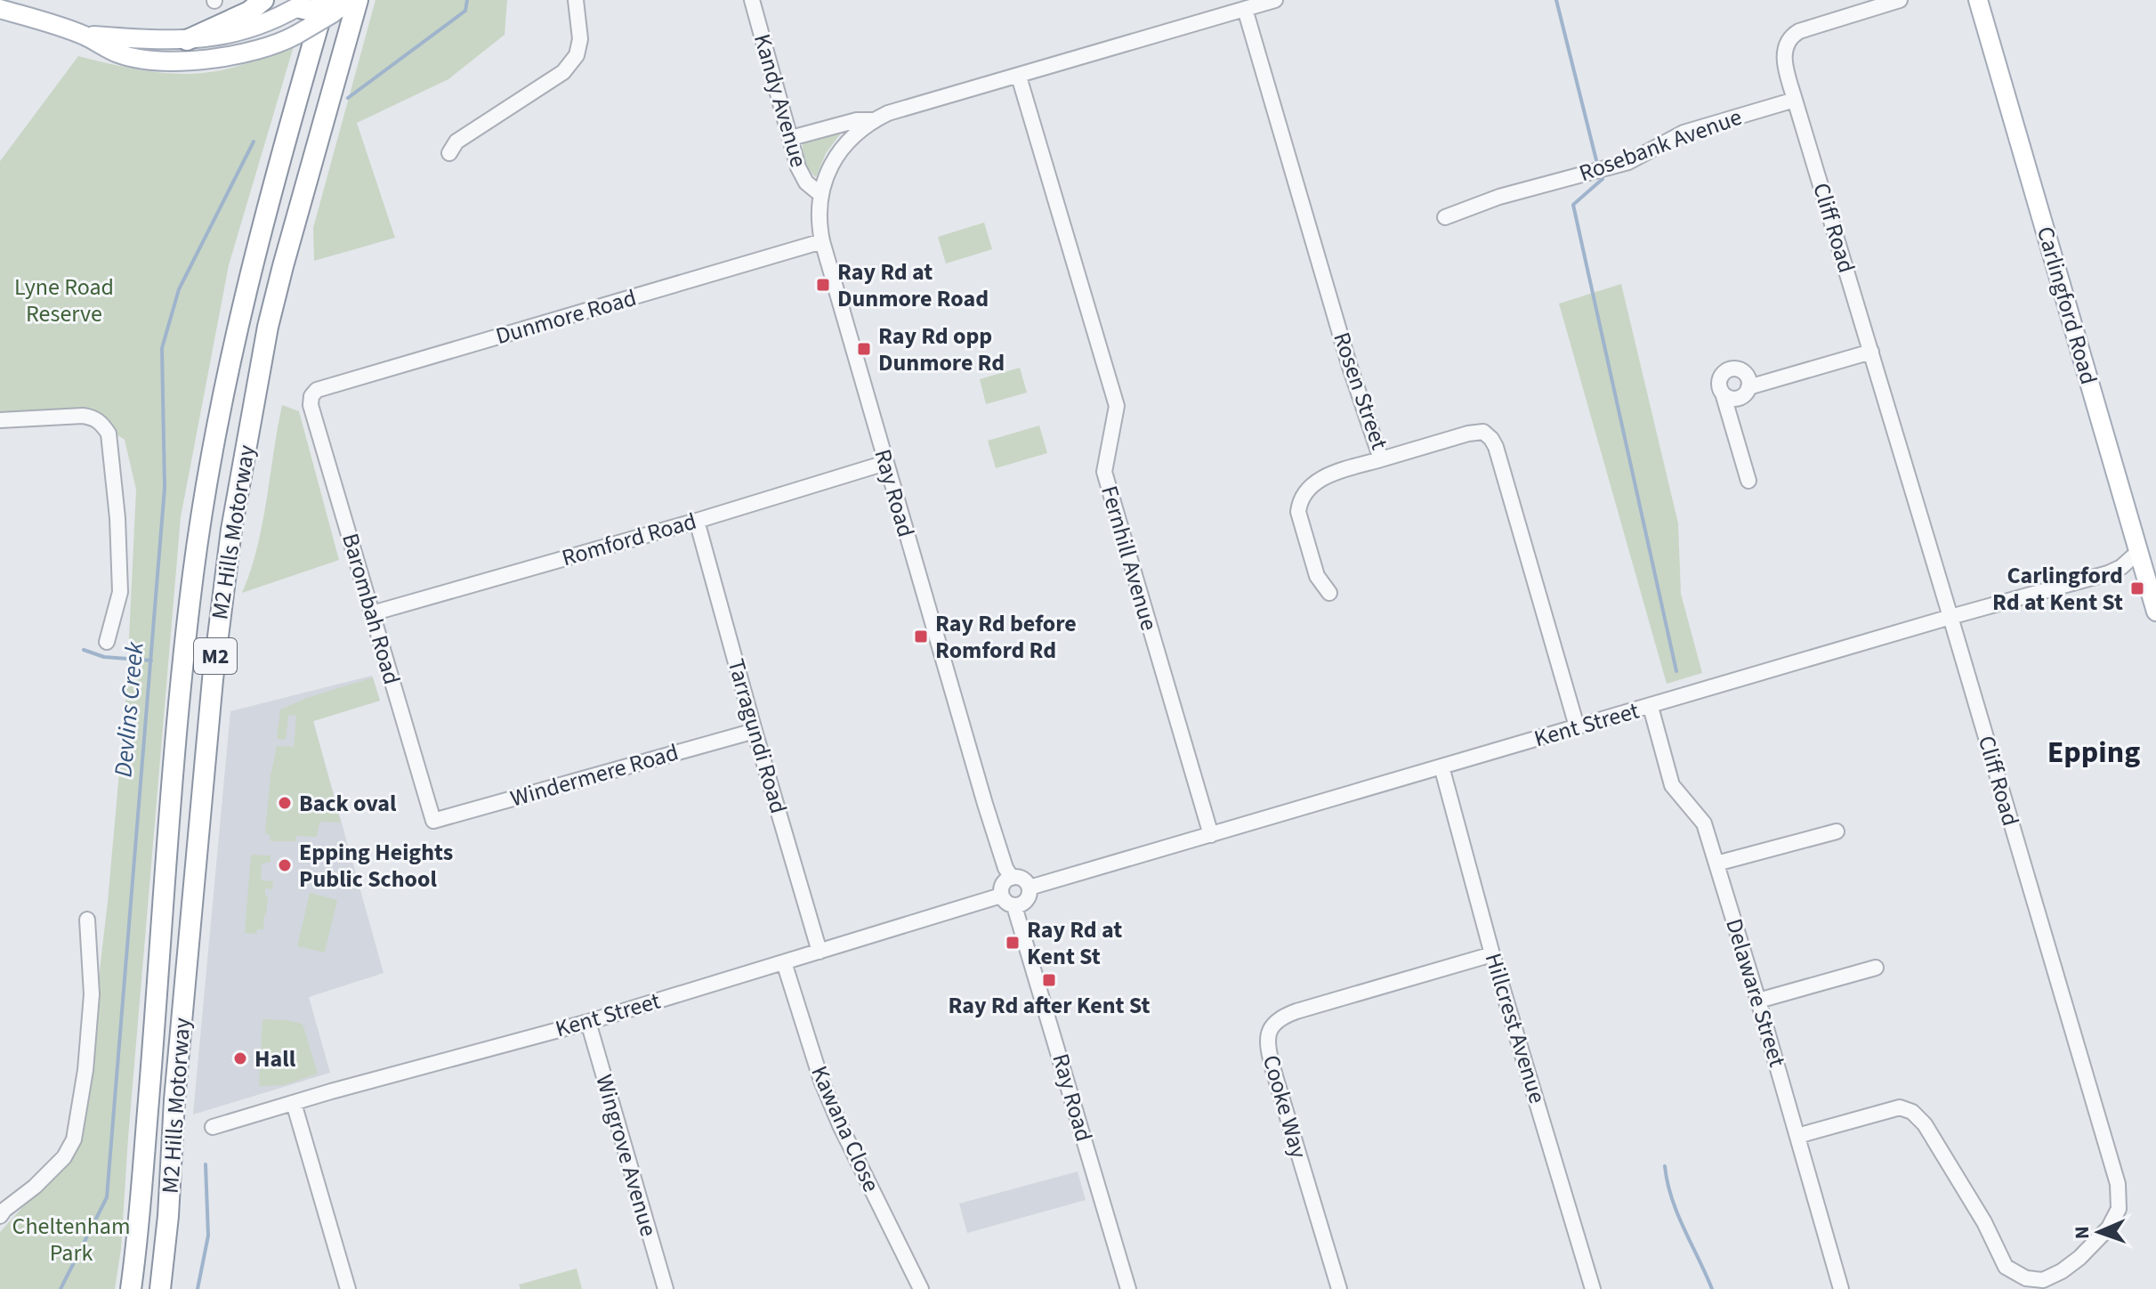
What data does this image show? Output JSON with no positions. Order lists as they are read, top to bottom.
{
  "streets": {
    "highway": ["M2 Hills Motorway", "M2"],
    "main road": ["Carlingford Road"],
    "street": [
      "Kandy Avenue",
      "Rosebank Avenue",
      "Cliff Road",
      "Dunmore Road",
      "Rosen Street",
      "Ray Road",
      "Romford Road",
      "Fernhill Avenue",
      "Barombah Road",
      "Kent Street",
      "Tarragundi Road",
      "Windermere Road",
      "Delaware Street",
      "Hillcrest Avenue",
      "Cooke Way",
      "Kawana Close",
      "Wingrove Avenue"
    ]
  },
  "crossings": [
    ["Kandy Avenue", "Ray Road"],
    ["Rosebank Avenue", "Cliff Road"],
    ["Cliff Road", "Kent Street"],
    ["Cliff Road", "Delaware Street"],
    ["Carlingford Road", "Kent Street"],
    ["Dunmore Road", "Ray Road"],
    ["Dunmore Road", "Barombah Road"],
    ["Rosen Street", "Ray Road"],
    ["Rosen Street", "Kent Street"],
    ["Ray Road", "Romford Road"],
    ["Ray Road", "Fernhill Avenue"],
    ["Ray Road", "Kent Street"],
    ["Romford Road", "Barombah Road"],
    ["Romford Road", "Tarragundi Road"],
    ["Fernhill Avenue", "Kent Street"],
    ["Barombah Road", "Windermere Road"],
    ["Kent Street", "Tarragundi Road"],
    ["Kent Street", "Delaware Street"],
    ["Kent Street", "Hillcrest Avenue"],
    ["Kent Street", "Kawana Close"],
    ["Kent Street", "Wingrove Avenue"],
    ["Tarragundi Road", "Windermere Road"],
    ["Hillcrest Avenue", "Cooke Way"]
  ],
  "districts": ["Epping"],
  "water": ["Devlins Creek"],
  "parks": ["Lyne Road Reserve", "Cheltenham Park"],
  "places": {
    "transit": [
      "Ray Rd at Dunmore Road",
      "Ray Rd opp Dunmore Rd",
      "Carlingford Rd at Kent St",
      "Ray Rd before Romford Rd",
      "Ray Rd at Kent St",
      "Ray Rd after Kent St"
    ],
    "other": ["Back oval", "Epping Heights Public School", "Hall"]
  },
  "north": "left"
}
